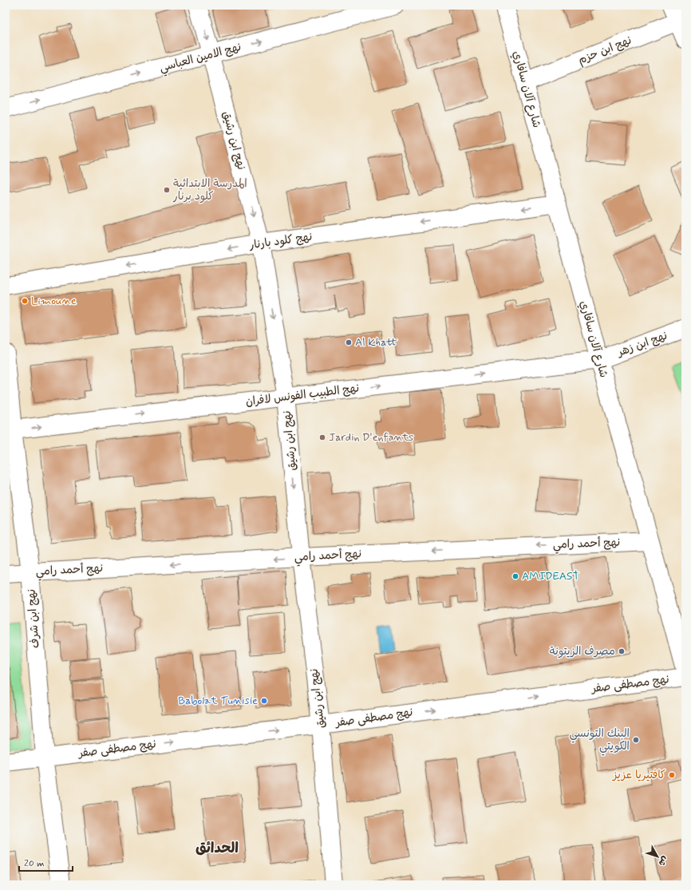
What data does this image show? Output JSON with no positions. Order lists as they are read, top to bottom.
{
  "streets": {
    "street": [
      "نهج ابن حزم",
      "نهج الامين العباسي",
      "شارع آلان سافاري",
      "نهج ابن رشيق",
      "نهج كلود بارنار",
      "نهج ابن زهر",
      "نهج الطبيب الفونس لافران",
      "نهج أحمد رامي",
      "نهج ابن شرف",
      "نهج مصطفى صفر"
    ]
  },
  "crossings": [
    ["نهج ابن حزم", "شارع آلان سافاري"],
    ["نهج الامين العباسي", "نهج ابن رشيق"],
    ["شارع آلان سافاري", "نهج كلود بارنار"],
    ["شارع آلان سافاري", "نهج ابن زهر"],
    ["شارع آلان سافاري", "نهج الطبيب الفونس لافران"],
    ["شارع آلان سافاري", "نهج أحمد رامي"],
    ["نهج ابن رشيق", "نهج كلود بارنار"],
    ["نهج ابن رشيق", "نهج الطبيب الفونس لافران"],
    ["نهج ابن رشيق", "نهج أحمد رامي"],
    ["نهج ابن رشيق", "نهج مصطفى صفر"],
    ["نهج ابن زهر", "نهج الطبيب الفونس لافران"],
    ["نهج الطبيب الفونس لافران", "نهج ابن شرف"],
    ["نهج أحمد رامي", "نهج ابن شرف"],
    ["نهج ابن شرف", "نهج مصطفى صفر"]
  ],
  "one_way": [
    "نهج الامين العباسي",
    "نهج ابن رشيق",
    "نهج كلود بارنار",
    "نهج الطبيب الفونس لافران",
    "نهج أحمد رامي",
    "نهج مصطفى صفر"
  ],
  "districts": ["الحدائق"],
  "places": [
    "المدرسة الابتدائية كلود برنار",
    "Limoune",
    "Al Khatt",
    "Jardin D'enfants",
    "AMIDEAST",
    "مصرف الزيتونة",
    "Babolat Tunisie",
    "البنك التونسي الكويتي",
    "كافتيريا عزيز"
  ],
  "scale_bar": "20 m",
  "north": "bottom right"
}
